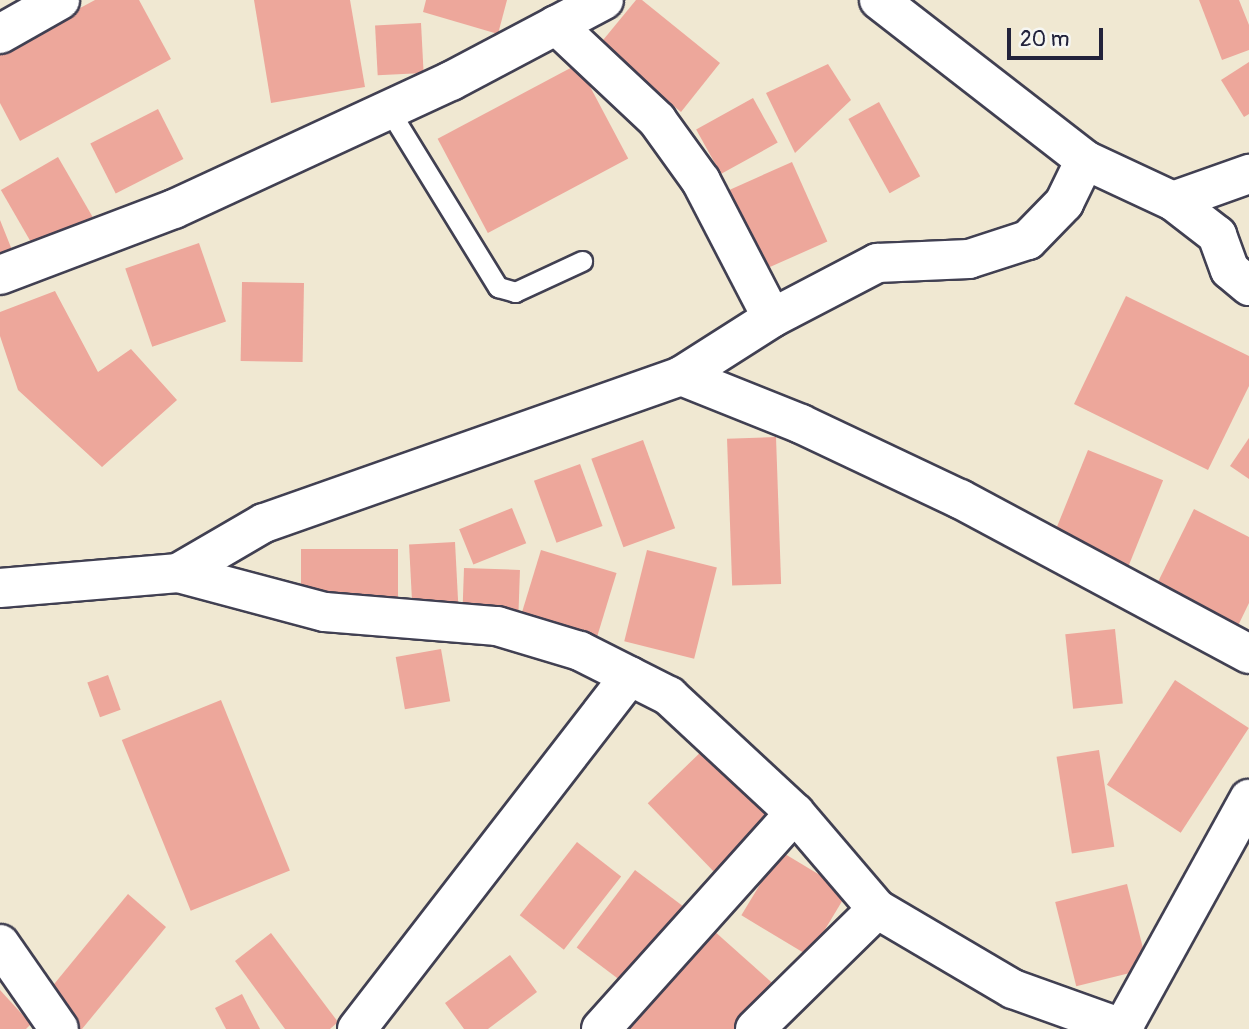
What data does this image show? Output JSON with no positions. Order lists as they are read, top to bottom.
{
  "scale_bar": "20 m"
}
